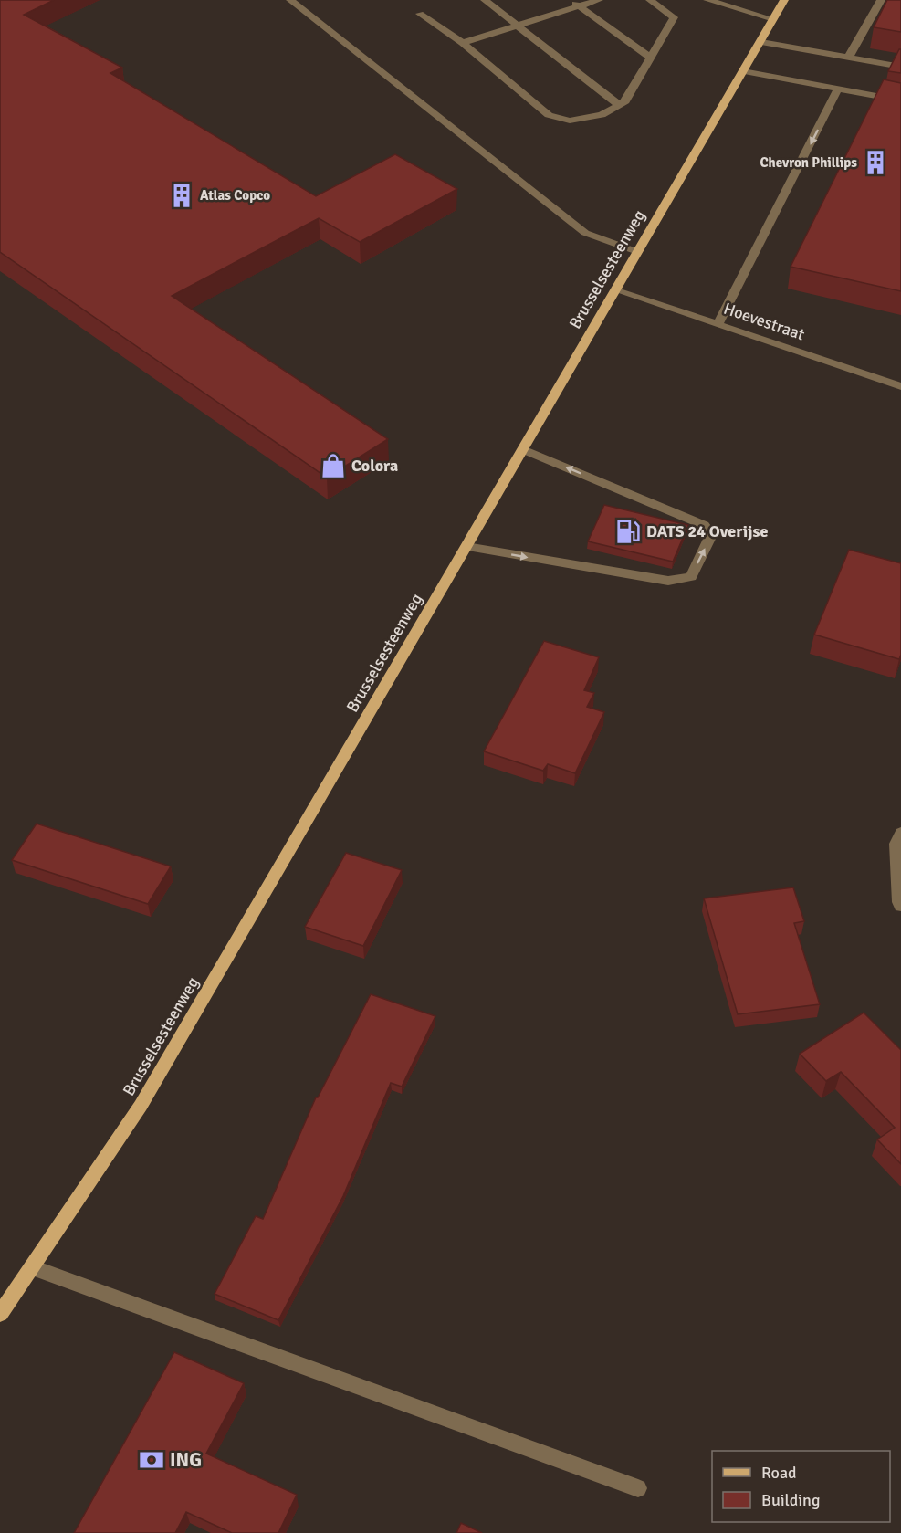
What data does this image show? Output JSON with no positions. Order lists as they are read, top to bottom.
{
  "streets": {
    "main road": ["Brusselsesteenweg"],
    "street": ["Hoevestraat"]
  },
  "crossings": [
    ["Brusselsesteenweg", "Hoevestraat"]
  ],
  "places": {
    "building": ["Chevron Phillips", "Atlas Copco"],
    "shop": ["Colora"],
    "fuel station": ["DATS 24 Overijse"],
    "bank": ["ING"]
  },
  "legend": ["Road", "Building"]
}
